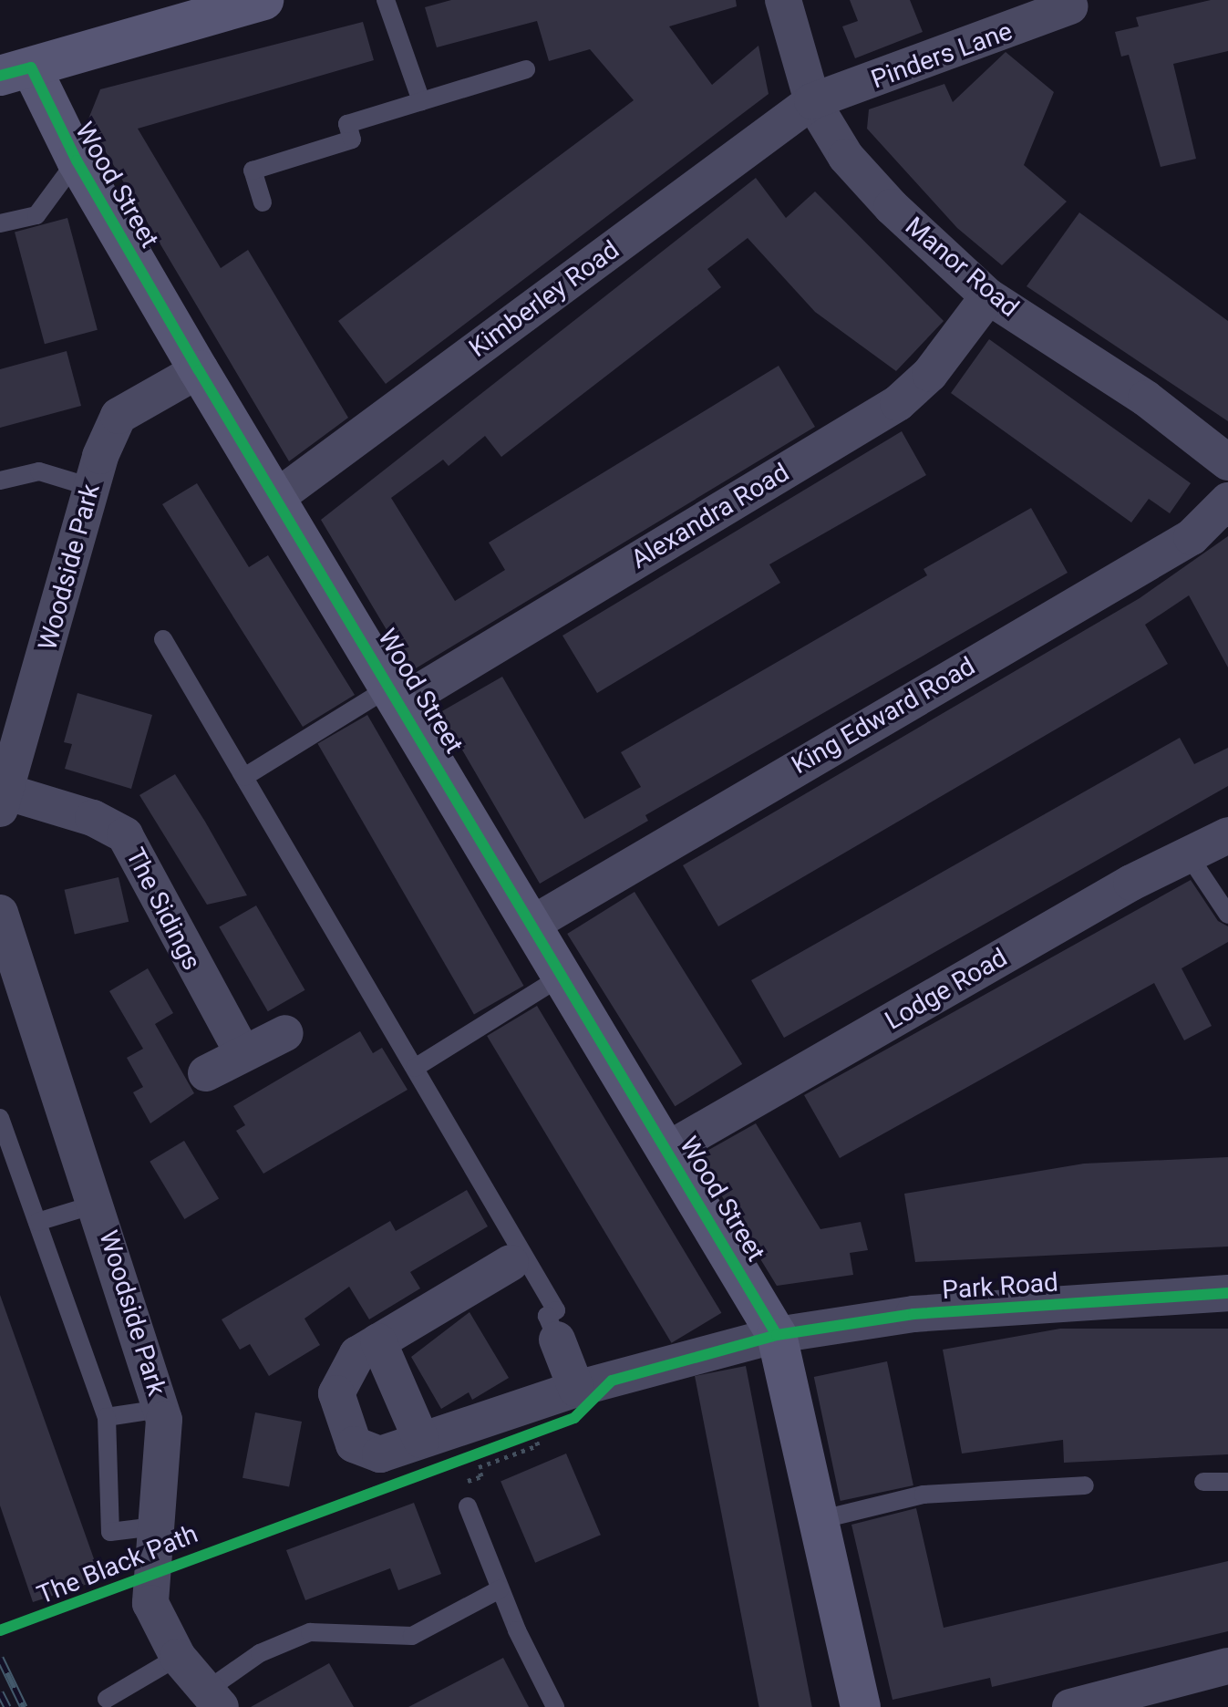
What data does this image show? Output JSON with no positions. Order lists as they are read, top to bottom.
{
  "streets": {
    "street": [
      "Pinders Lane",
      "Wood Street",
      "Manor Road",
      "Kimberley Road",
      "Alexandra Road",
      "Woodside Park",
      "King Edward Road",
      "The Sidings",
      "Lodge Road",
      "Park Road"
    ],
    "cycle path": ["The Black Path"]
  },
  "crossings": [
    ["Pinders Lane", "Manor Road"],
    ["Pinders Lane", "Kimberley Road"],
    ["Wood Street", "Kimberley Road"],
    ["Wood Street", "Alexandra Road"],
    ["Wood Street", "Woodside Park"],
    ["Wood Street", "King Edward Road"],
    ["Wood Street", "Lodge Road"],
    ["Wood Street", "Park Road"],
    ["Manor Road", "Kimberley Road"],
    ["Manor Road", "Alexandra Road"],
    ["Woodside Park", "The Sidings"]
  ]
}
